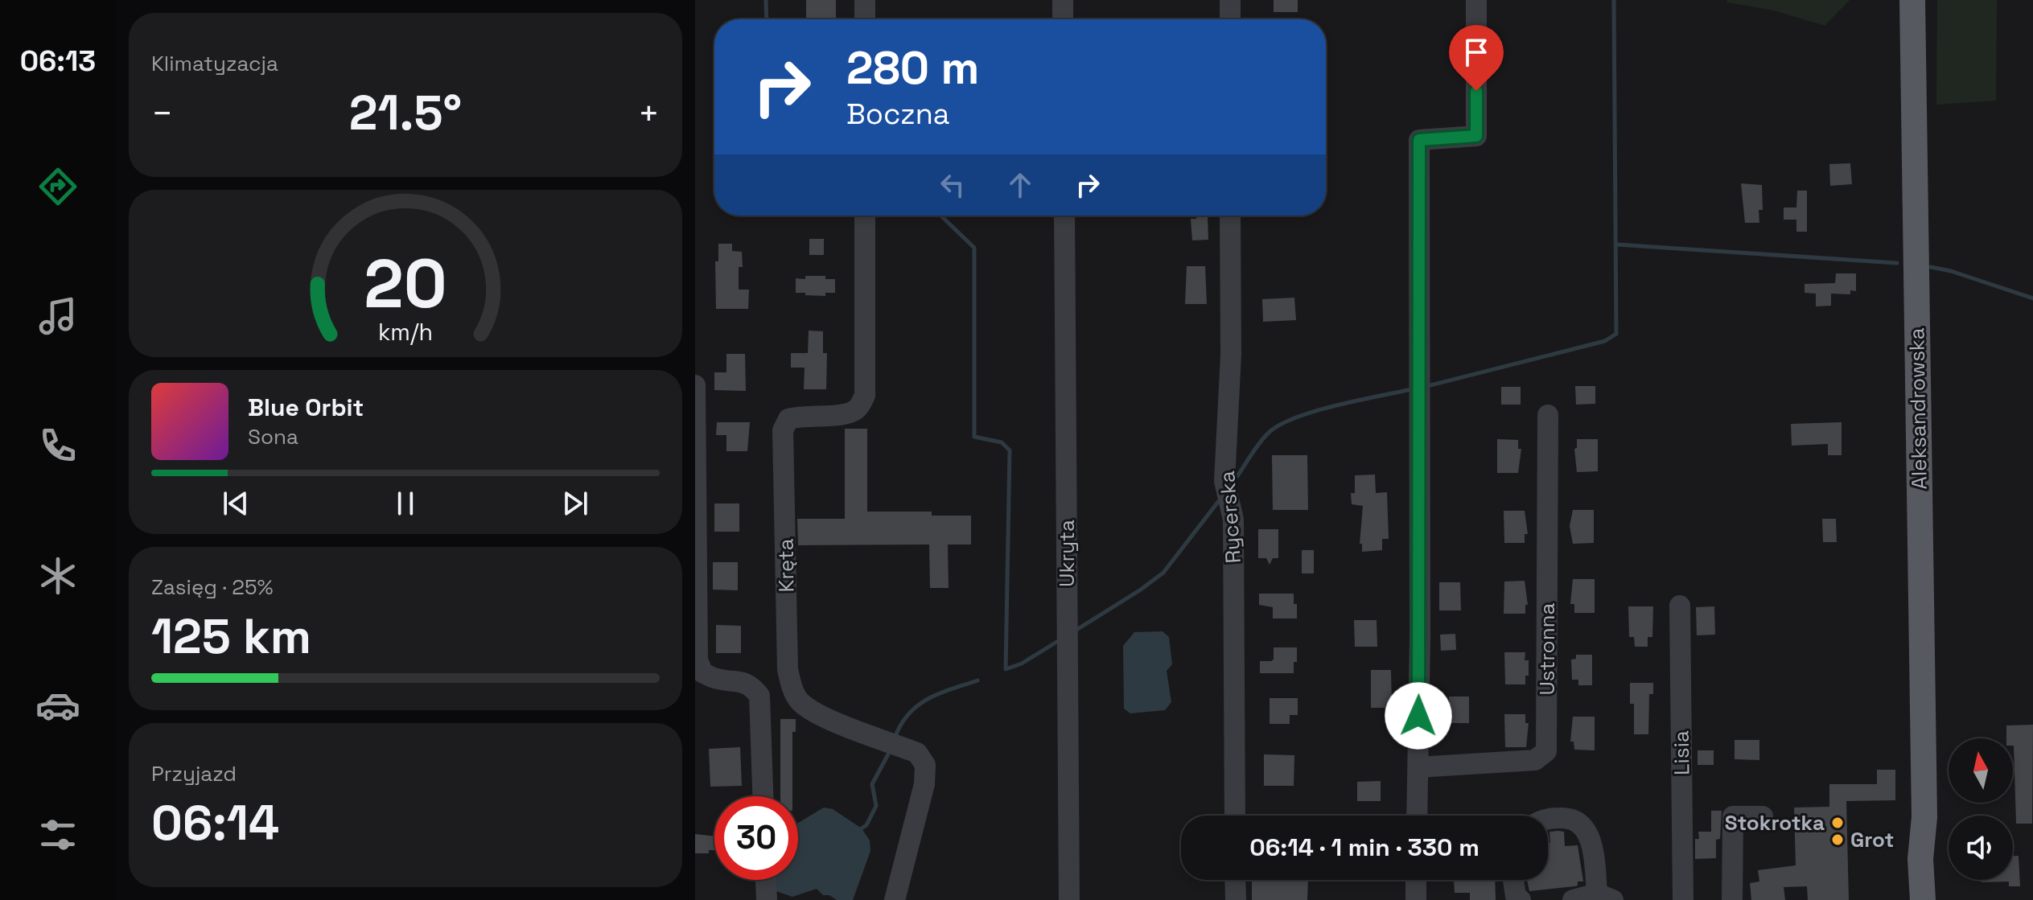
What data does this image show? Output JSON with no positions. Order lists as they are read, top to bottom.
{
  "streets": {
    "main road": ["Aleksandrowska"],
    "street": [
      "Rycerska",
      "Ukryta",
      "Kręta",
      "Ustronna",
      "Lisia"
    ]
  },
  "places": ["Stokrotka", "Grot"],
  "north": "top",
  "page": {
    "tabs": "06:13",
    "tile": [
      "Klimatyzacja",
      ["Zasięg · 25%", "125 km"],
      ["Przyjazd", "06:14"]
    ],
    "turn": ["280 m", "Boczna"],
    "heat": ["−", "21.5°", "+"],
    "song": ["Blue Orbit", "Sona"],
    "limit": "30",
    "trip": "06:14 · 1 min · 330 m",
    "gauge": ["20", "km/h"]
  }
}
